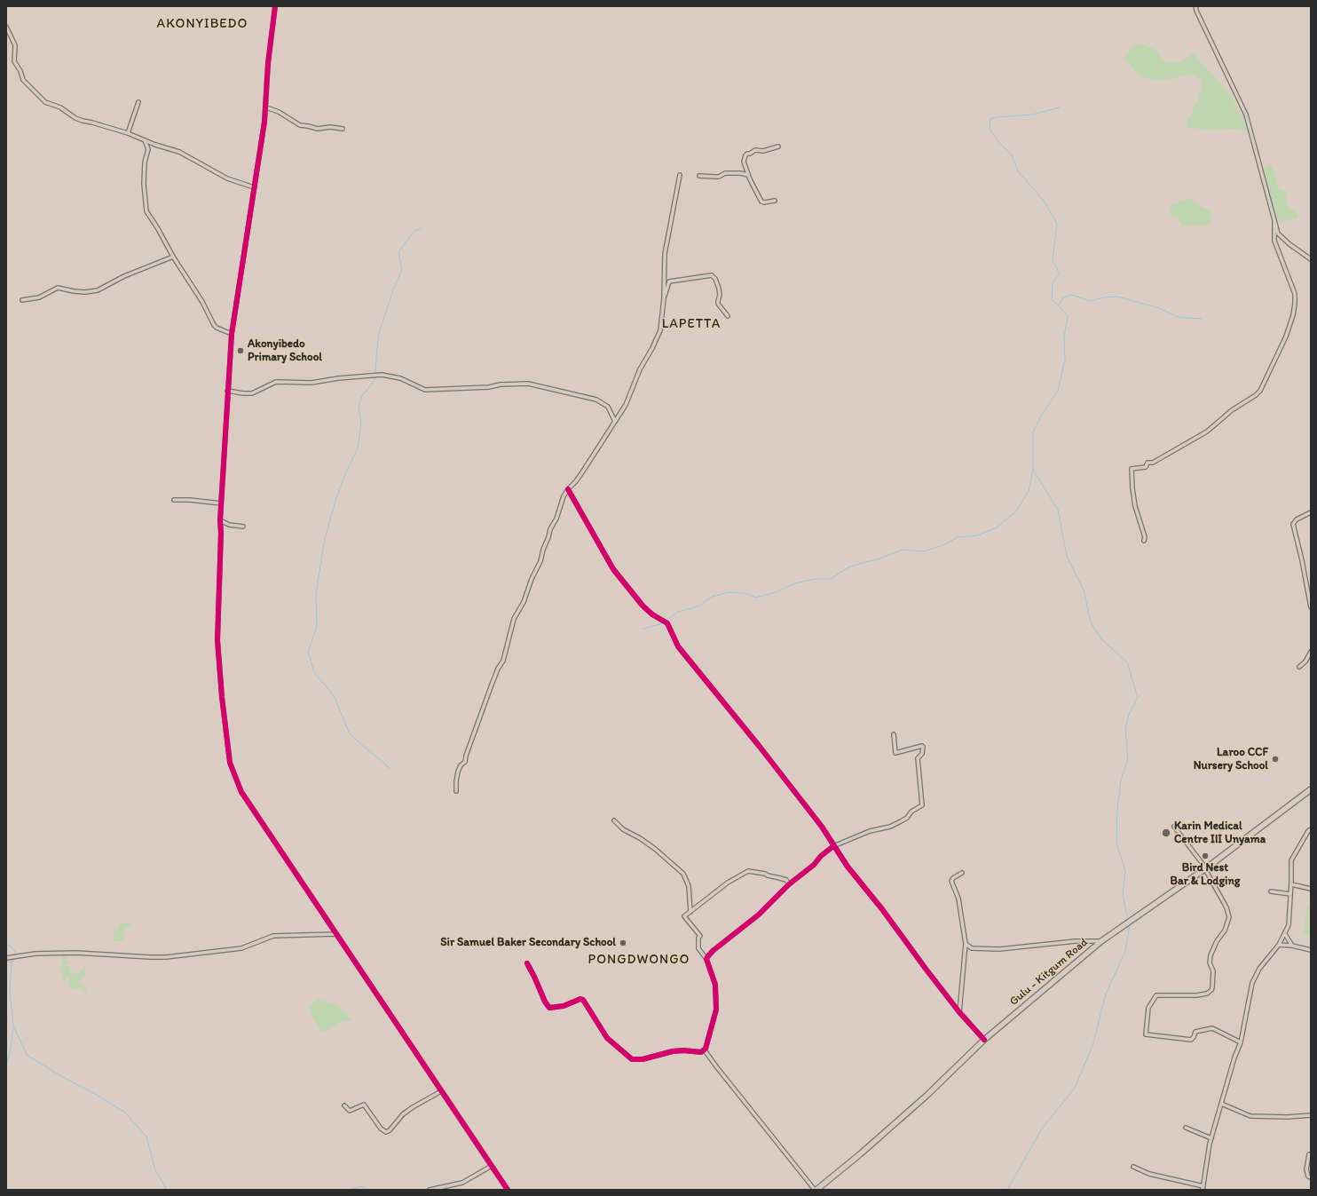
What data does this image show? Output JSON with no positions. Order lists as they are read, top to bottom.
{
  "streets": {
    "main road": ["Gulu - Kitgum Road"]
  },
  "districts": ["AKONYIBEDO", "LAPETTA", "PONGDWONGO"],
  "places": [
    "Akonyibedo Primary School",
    "Laroo CCF Nursery School",
    "Karin Medical Centre III Unyama",
    "Bird Nest Bar & Lodging",
    "Sir Samuel Baker Secondary School"
  ]
}
